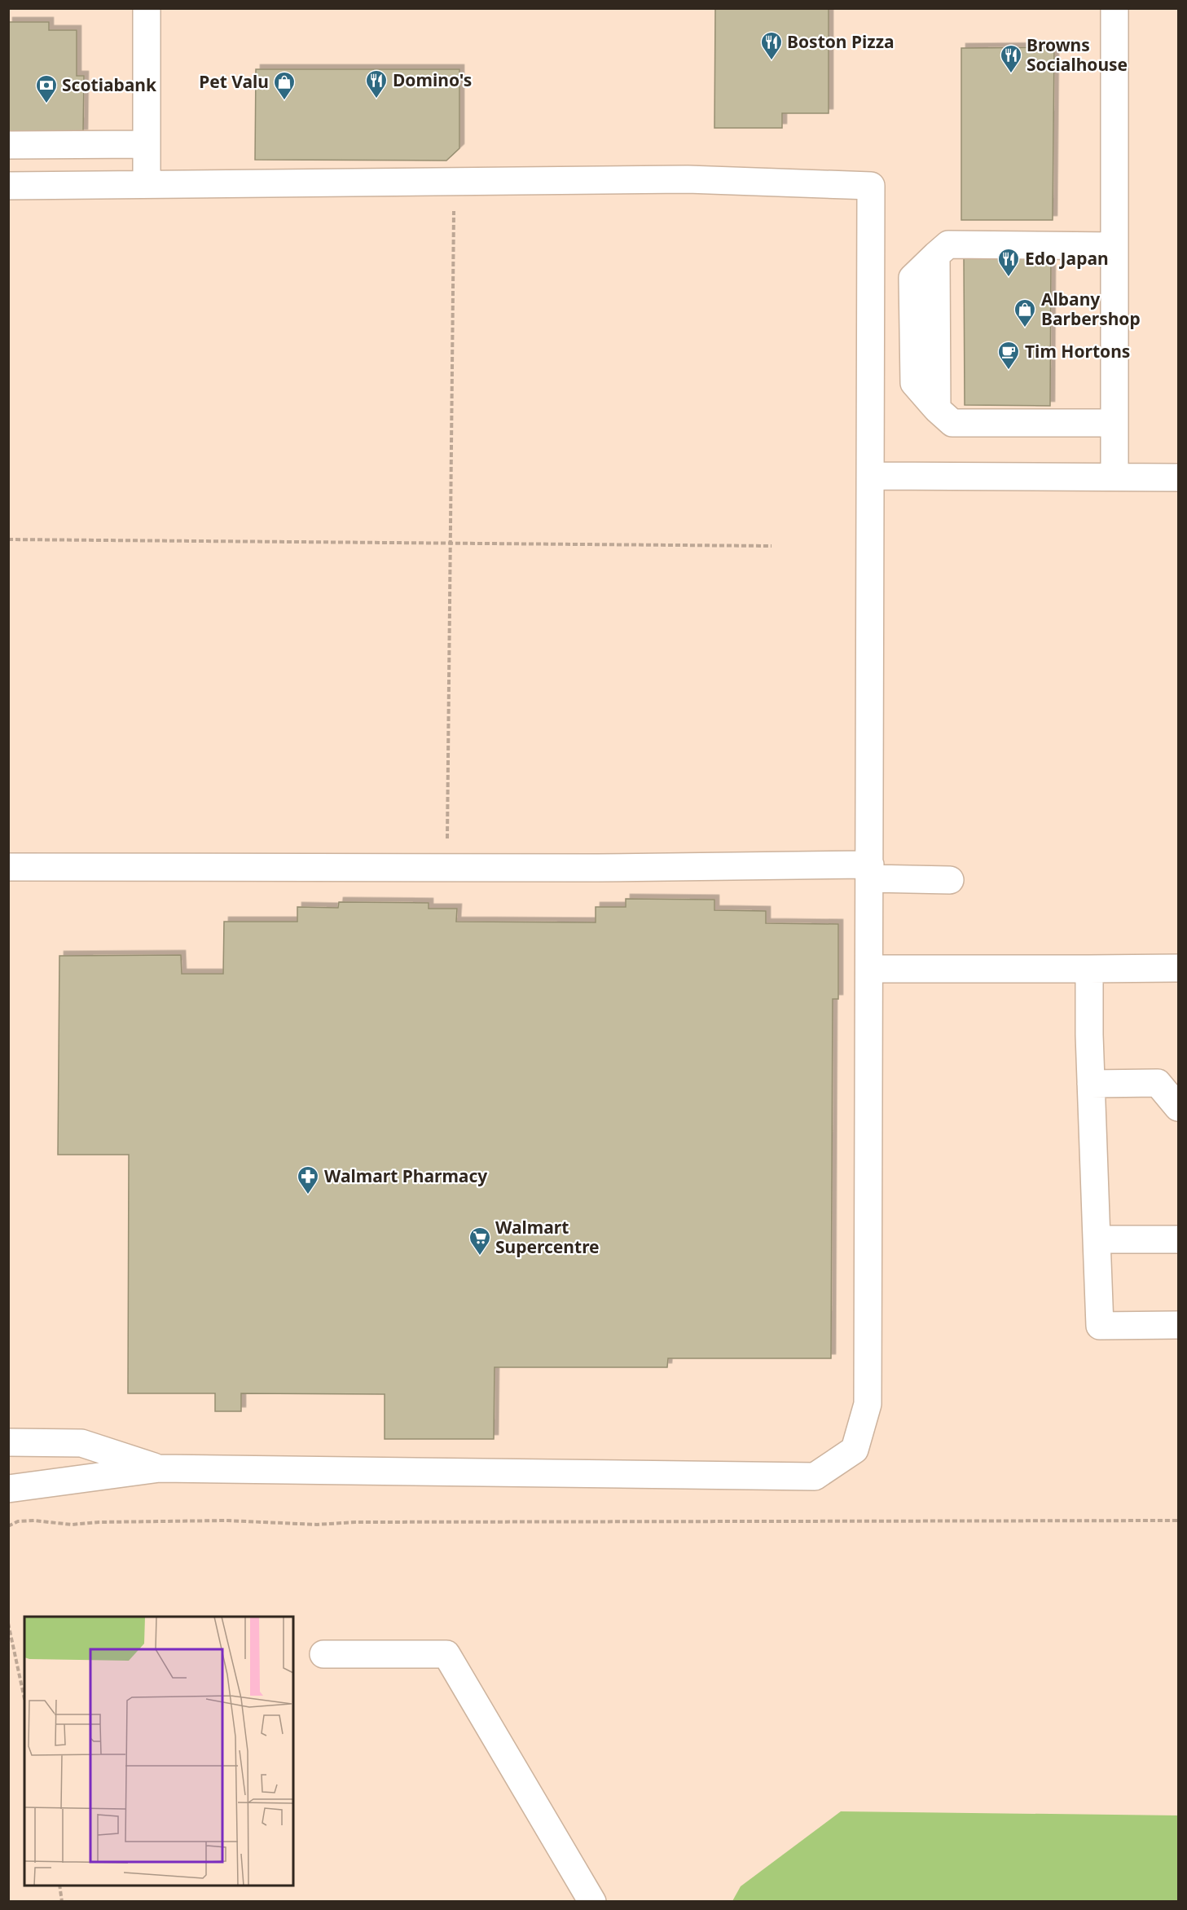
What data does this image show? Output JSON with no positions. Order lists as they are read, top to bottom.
{
  "places": {
    "restaurant": [
      "Boston Pizza",
      "Browns Socialhouse",
      "Domino's",
      "Edo Japan"
    ],
    "shop": ["Pet Valu", "Albany Barbershop"],
    "bank": ["Scotiabank"],
    "cafe": ["Tim Hortons"],
    "pharmacy": ["Walmart Pharmacy"],
    "supermarket": ["Walmart Supercentre"]
  }
}
